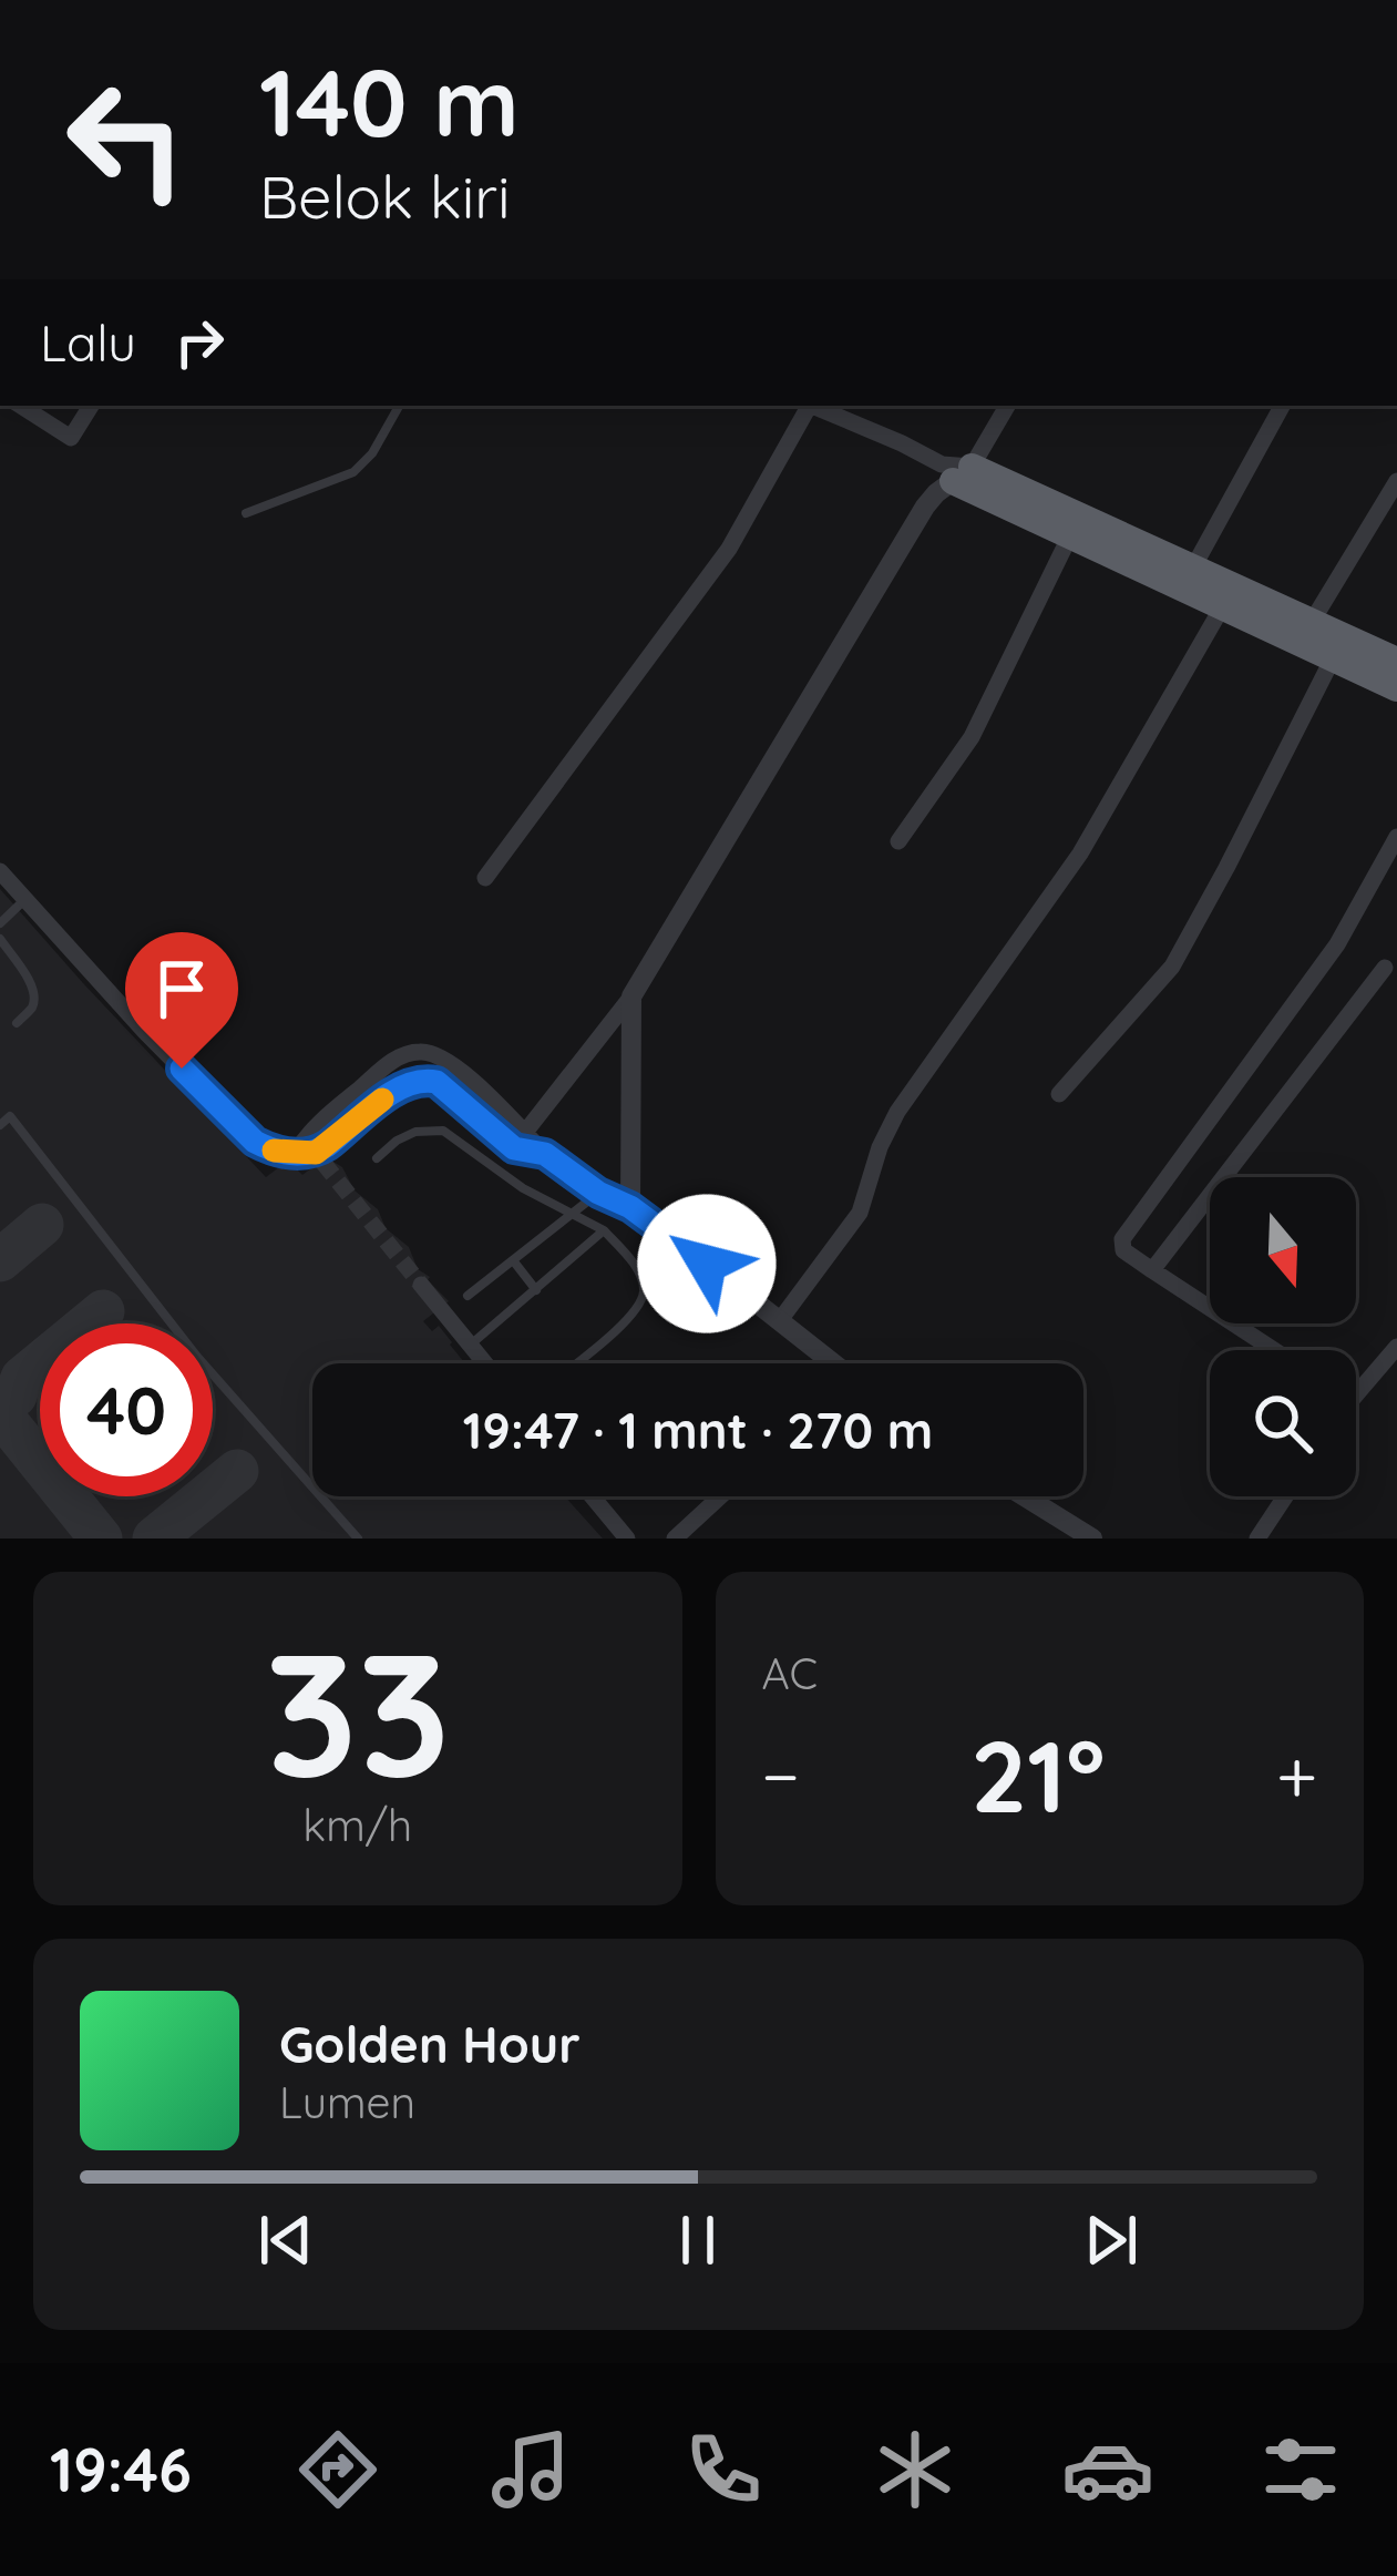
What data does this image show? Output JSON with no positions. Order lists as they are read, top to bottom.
{
  "north": "bottom",
  "page": {
    "turn": ["140 m", "Belok kiri"],
    "then": "Lalu",
    "limit": "40",
    "trip": "19:47 · 1 mnt · 270 m",
    "tile": [
      ["33", "km/h"],
      "AC"
    ],
    "heat": ["−", "21°", "+"],
    "song": ["Golden Hour", "Lumen"],
    "tabs": "19:46"
  }
}
